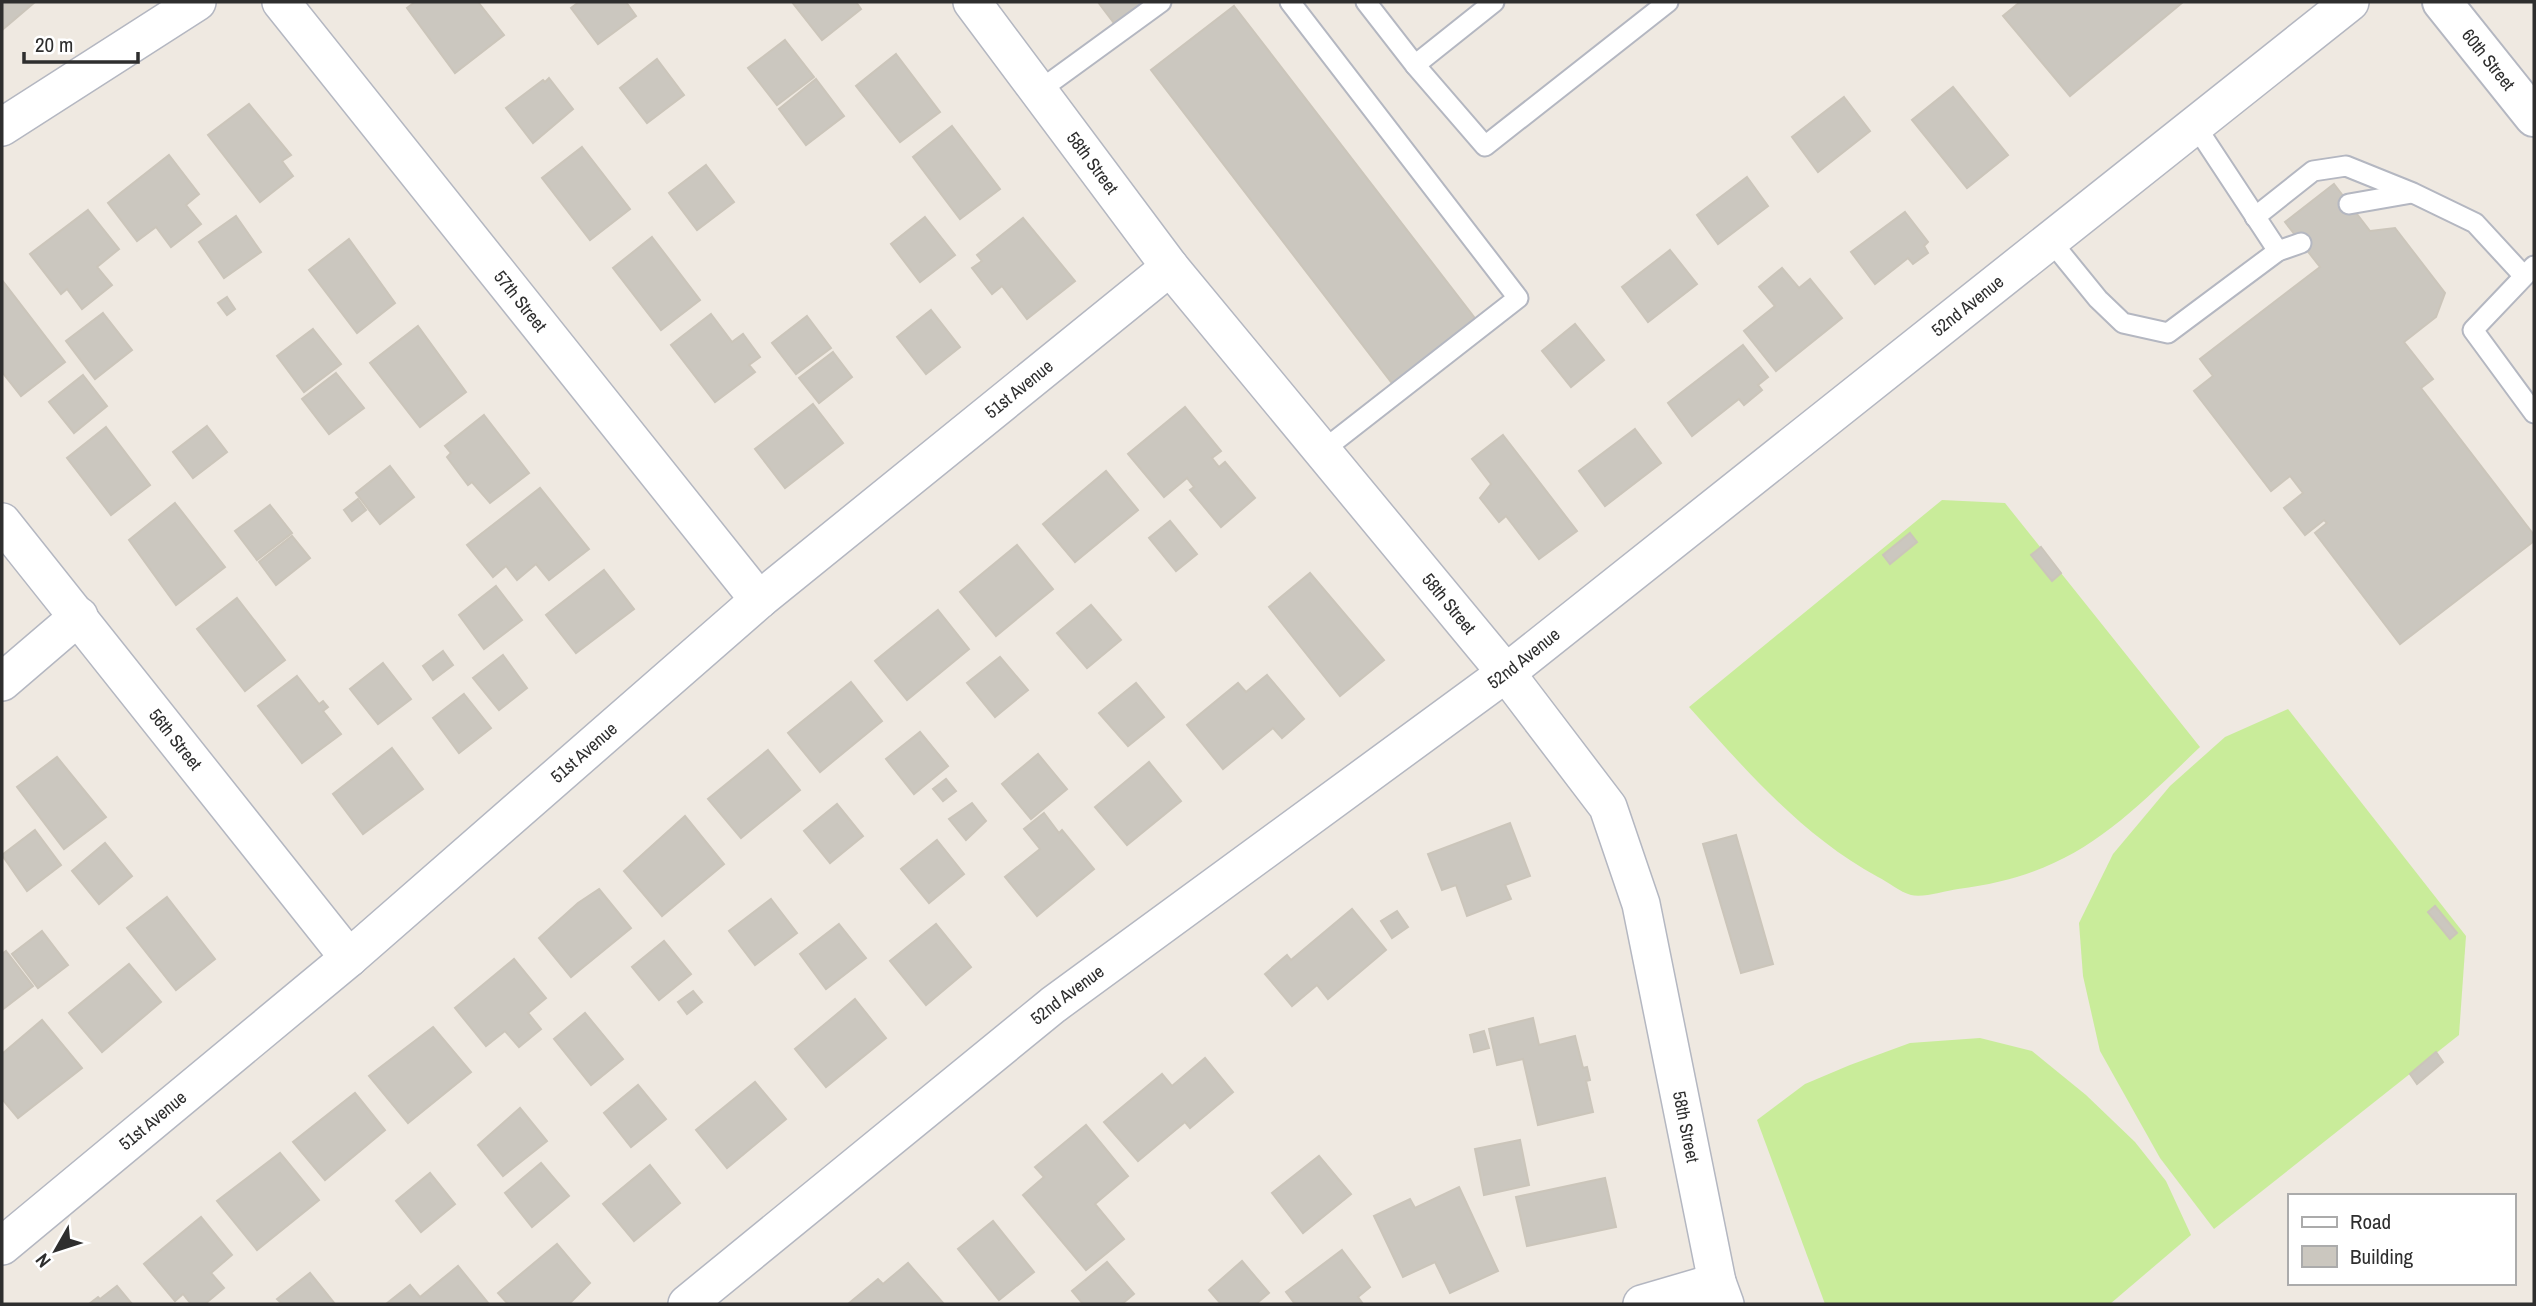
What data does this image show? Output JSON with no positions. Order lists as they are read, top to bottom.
{
  "streets": {
    "street": [
      "60th Street",
      "58th Street",
      "57th Street",
      "52nd Avenue",
      "51st Avenue",
      "56th Street"
    ]
  },
  "crossings": [
    ["58th Street", "52nd Avenue"],
    ["58th Street", "51st Avenue"],
    ["57th Street", "51st Avenue"],
    ["51st Avenue", "56th Street"]
  ],
  "legend": ["Road", "Building"],
  "scale_bar": "20 m",
  "north": "bottom left"
}
